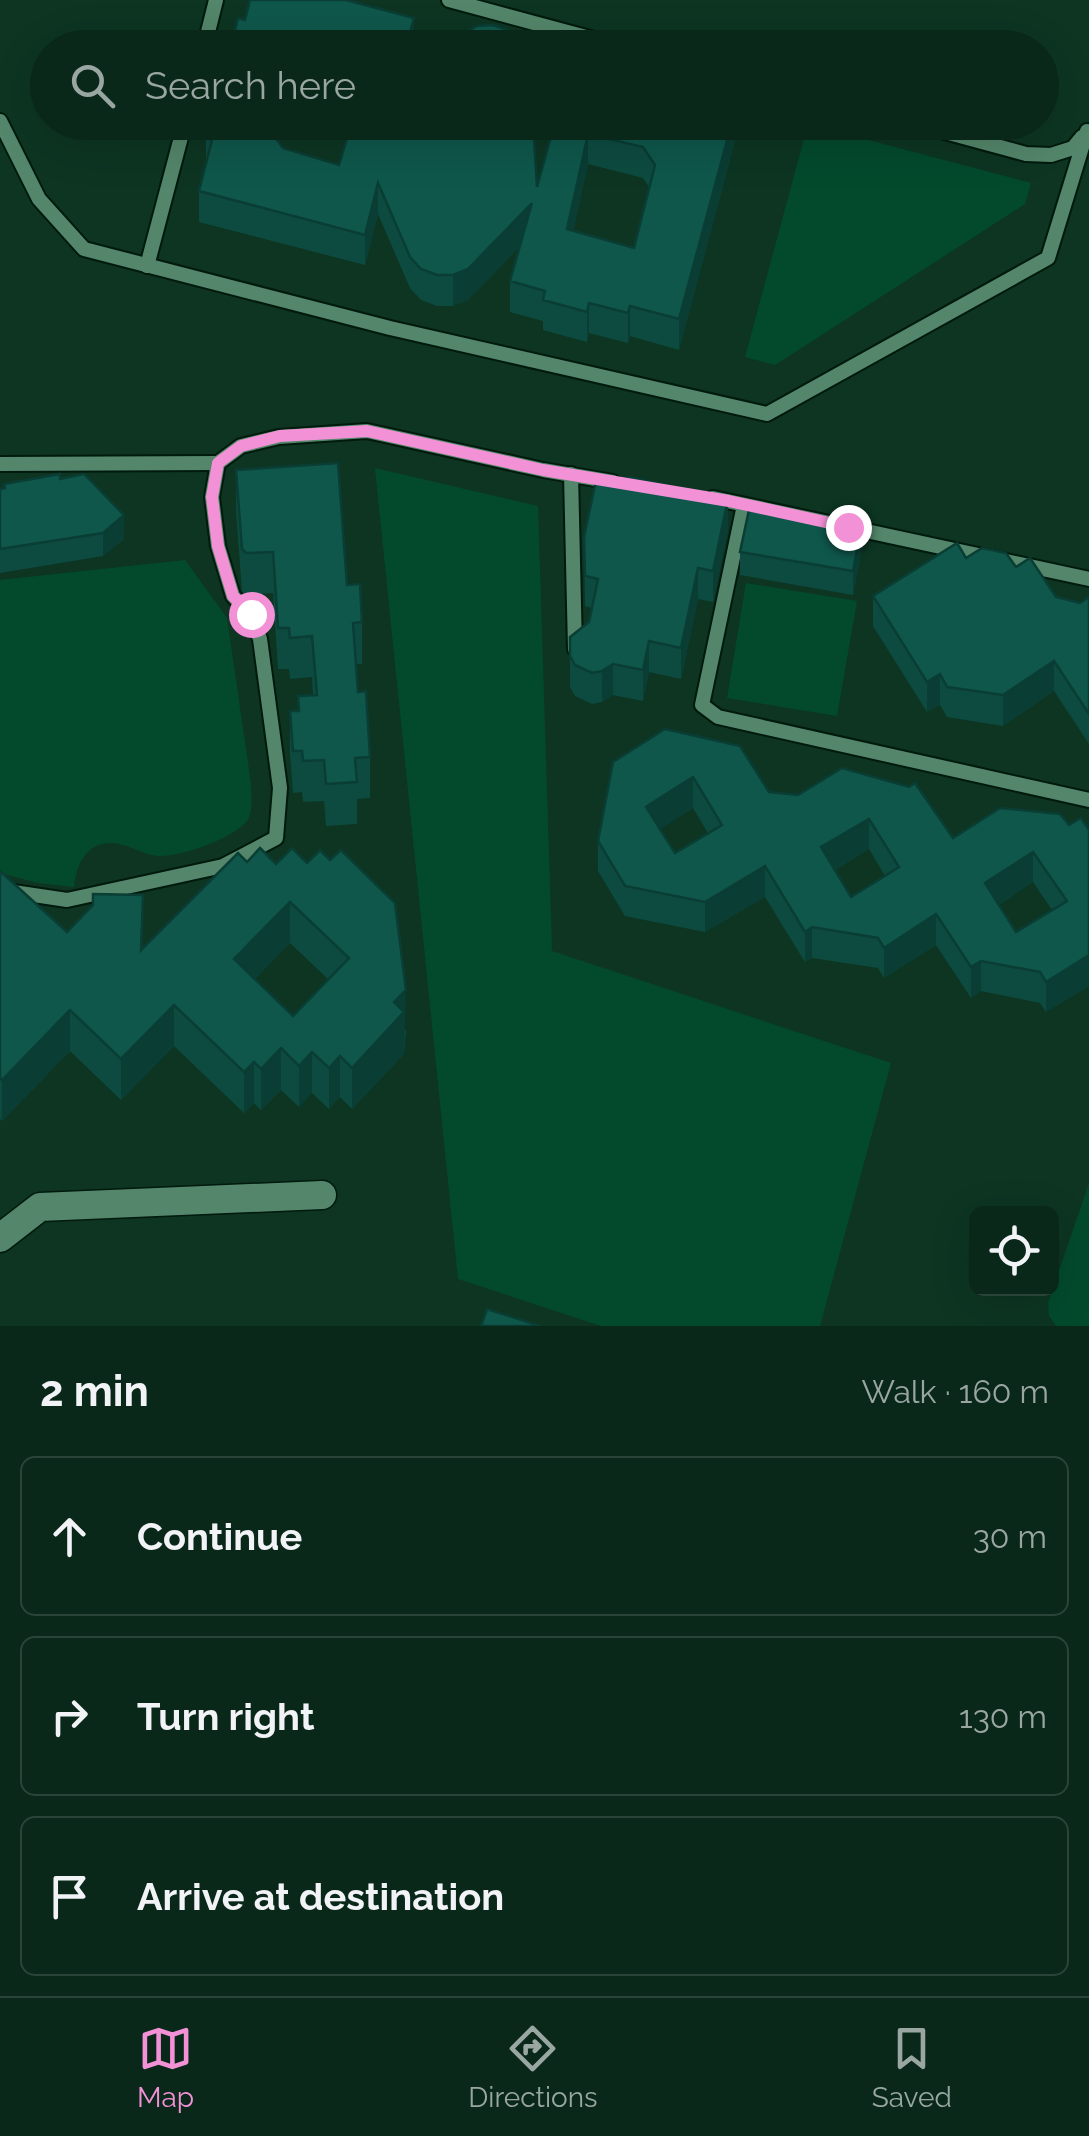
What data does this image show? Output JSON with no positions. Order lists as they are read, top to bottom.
{
  "page": {
    "search": "Search here",
    "heading": ["2 min", "Walk · 160 m"],
    "list": [
      ["Continue", "30 m"],
      ["Turn right", "130 m"],
      "Arrive at destination"
    ],
    "nav": ["Map", "Directions", "Saved"]
  }
}
